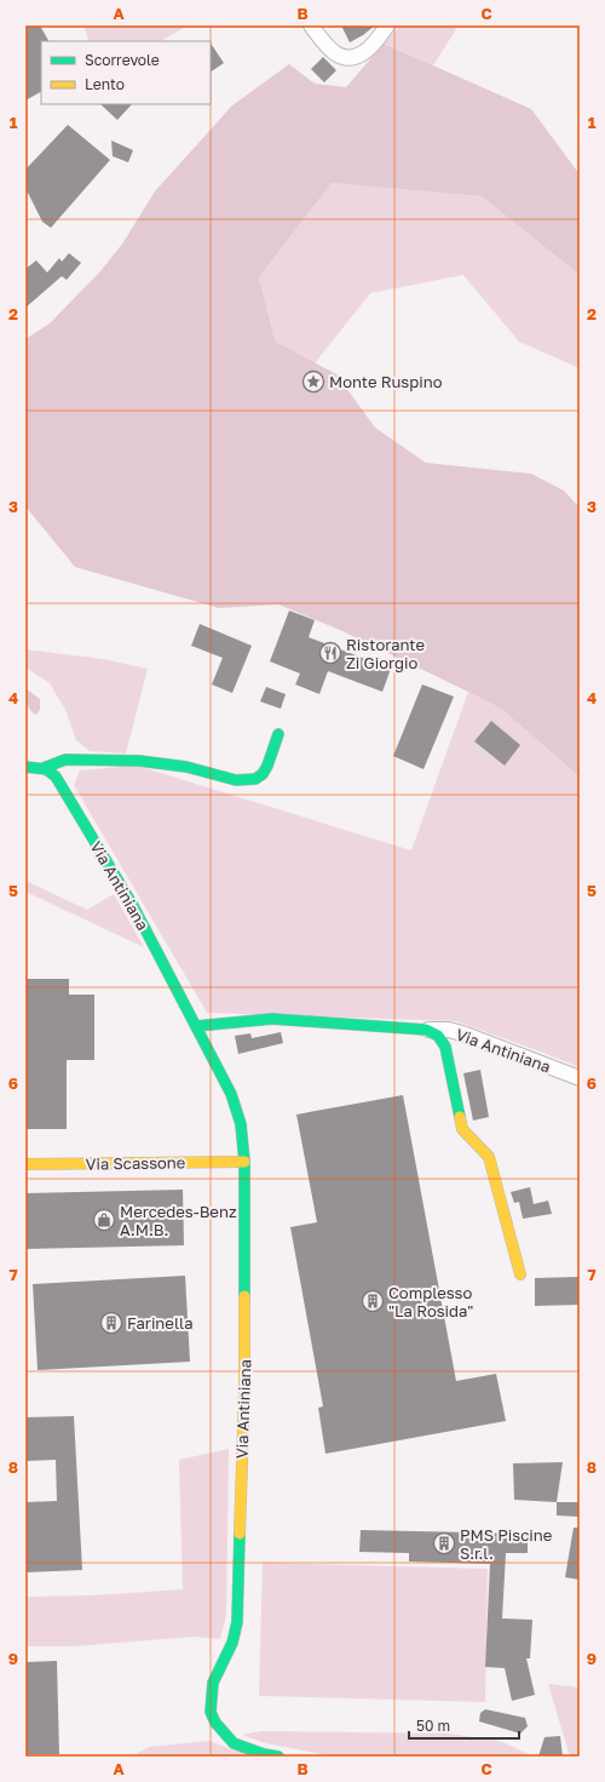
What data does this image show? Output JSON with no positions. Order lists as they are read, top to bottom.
{
  "streets": {
    "street": ["Via Antiniana", "Via Scassone"]
  },
  "crossings": [
    ["Via Antiniana", "Via Scassone"]
  ],
  "places": {
    "place": ["Monte Ruspino"],
    "restaurant": ["Ristorante Zi Giorgio"],
    "shop": ["Mercedes-Benz A.M.B."],
    "building": ["Complesso \"La Rosida\"", "Farinella", "PMS Piscine S.r.l."]
  },
  "legend": ["Scorrevole", "Lento"],
  "scale_bar": "50 m",
  "grid": {
    "columns": ["A", "B", "C"],
    "rows": [
      "1",
      "2",
      "3",
      "4",
      "5",
      "6",
      "7",
      "8",
      "9"
    ]
  }
}
